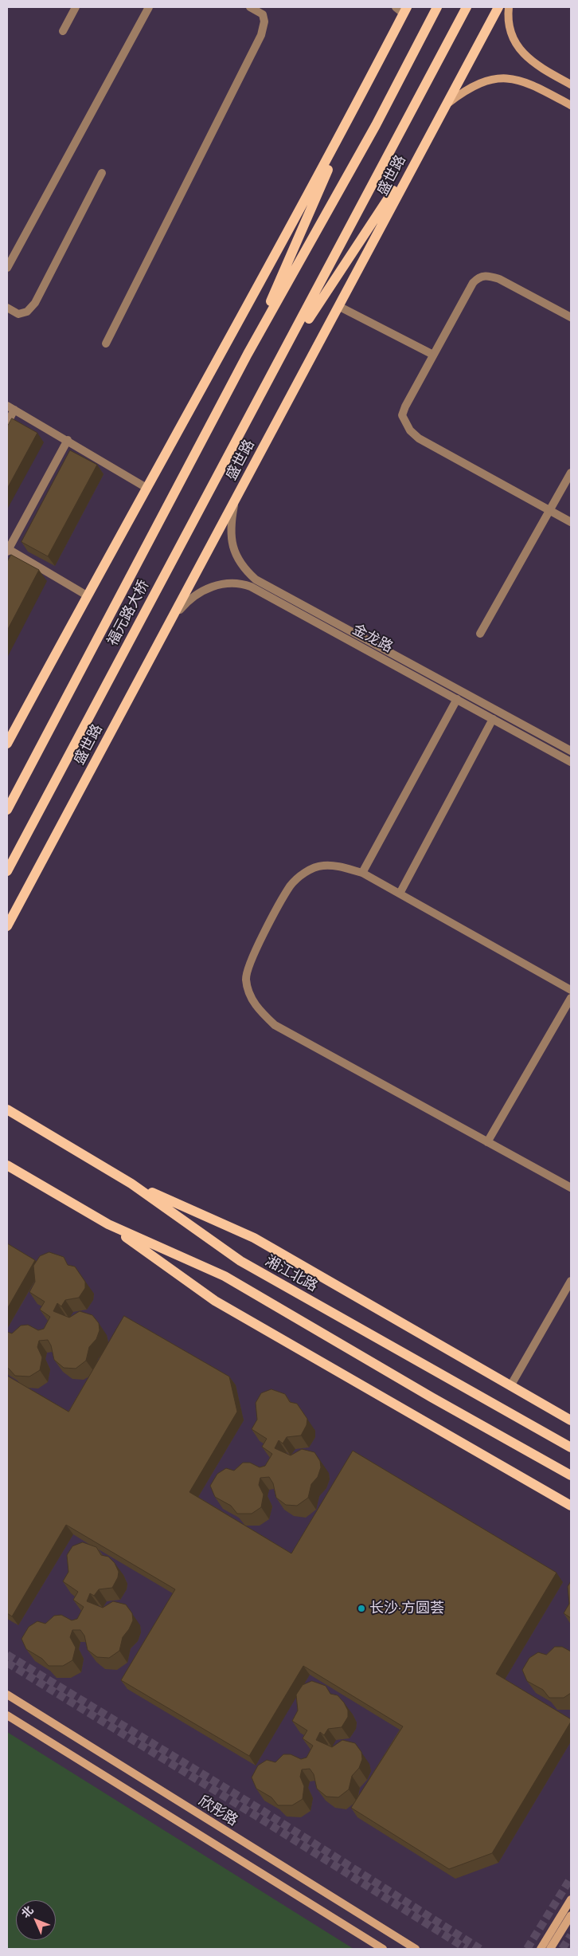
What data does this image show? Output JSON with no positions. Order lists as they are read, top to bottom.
{
  "streets": {
    "main road": [
      "盛世路",
      "福元路大桥",
      "湘江北路",
      "欣彤路"
    ],
    "street": ["金龙路"]
  },
  "crossings": [
    ["盛世路", "金龙路"]
  ],
  "places": ["长沙·方圆荟"],
  "north": "top left"
}
